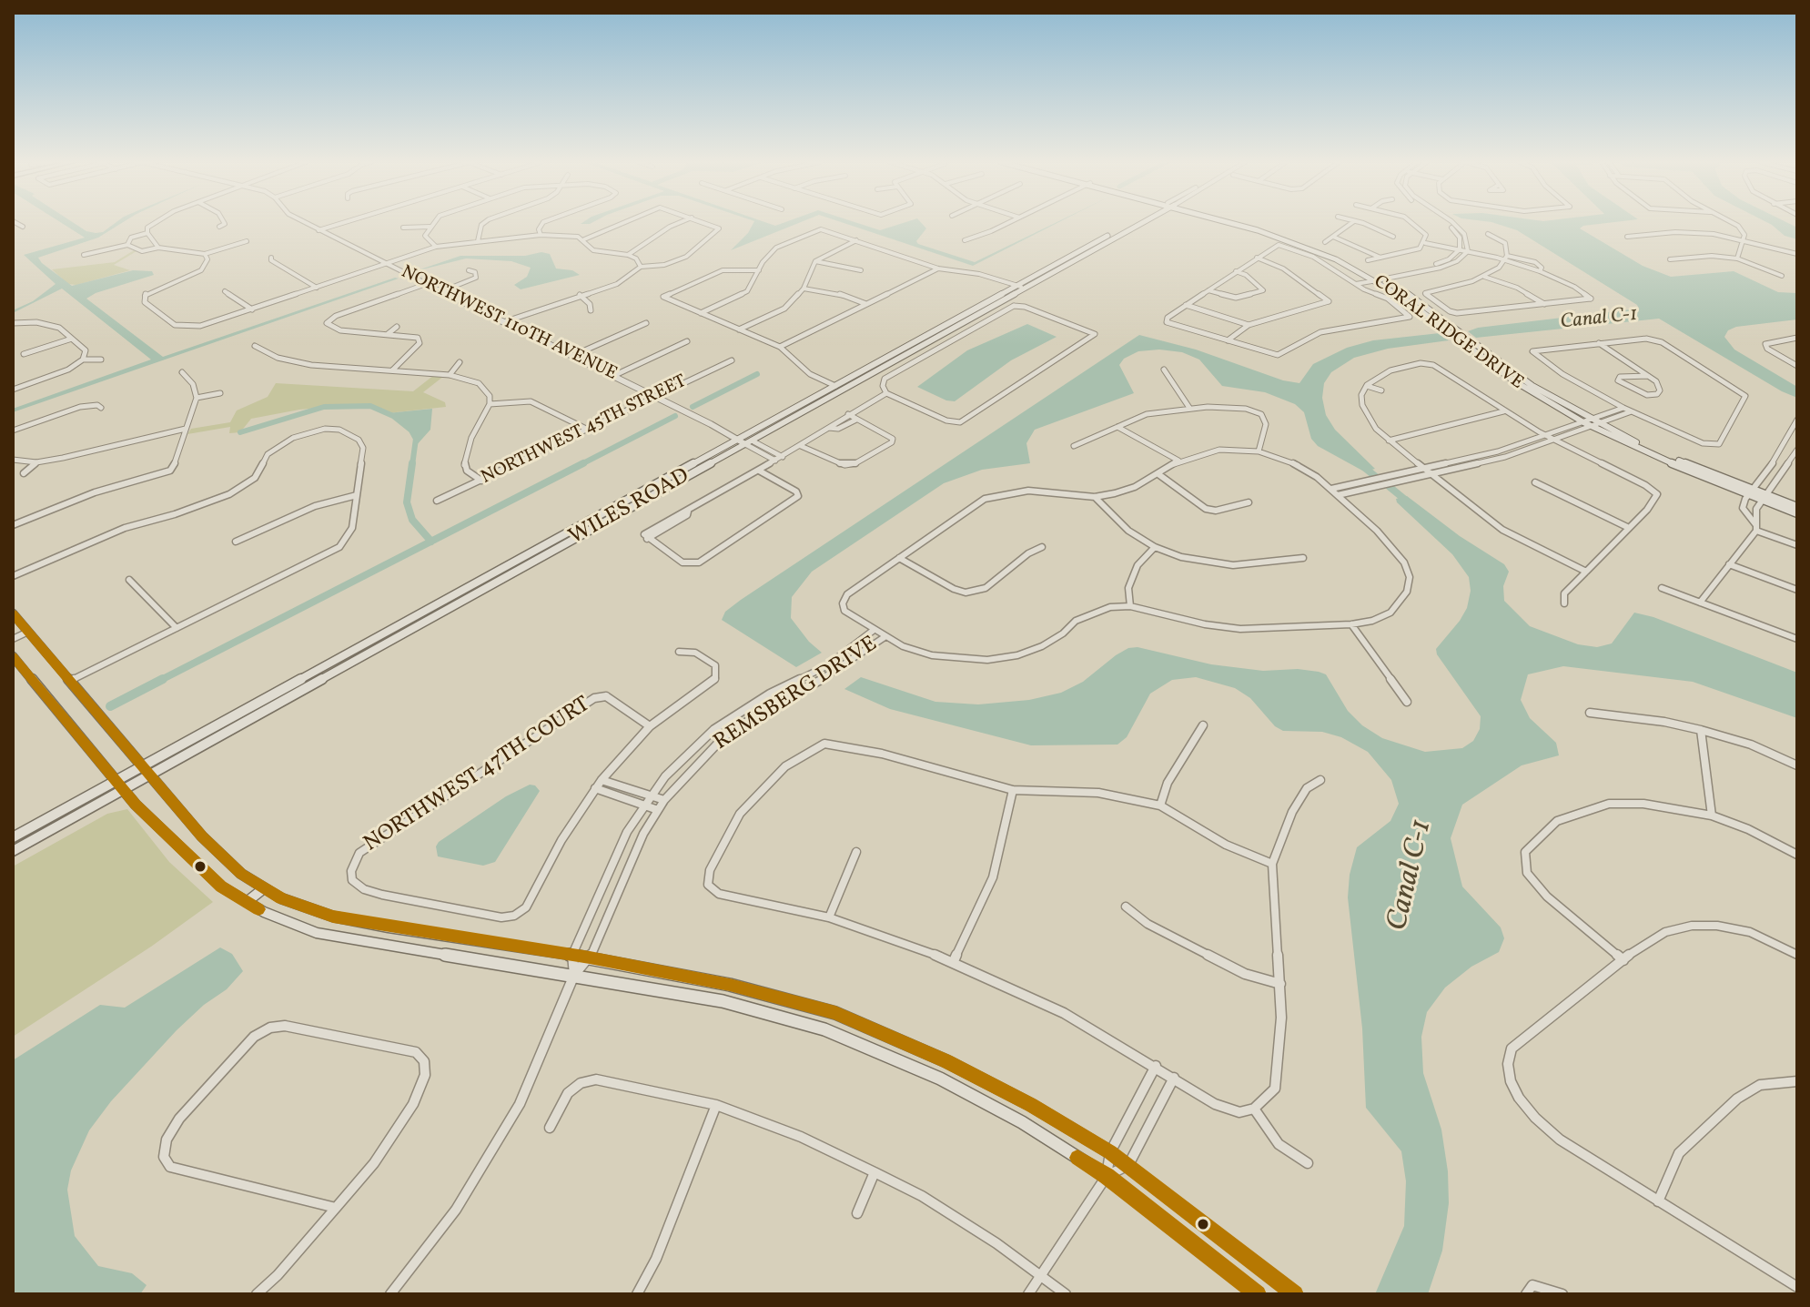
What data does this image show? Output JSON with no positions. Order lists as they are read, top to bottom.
{
  "streets": {
    "main road": ["CORAL RIDGE DRIVE", "WILES ROAD"],
    "street": [
      "NORTHWEST 110TH AVENUE",
      "NORTHWEST 45TH STREET",
      "REMSBERG DRIVE",
      "NORTHWEST 47TH COURT"
    ]
  },
  "crossings": [
    ["NORTHWEST 110TH AVENUE", "NORTHWEST 45TH STREET"],
    ["NORTHWEST 110TH AVENUE", "WILES ROAD"]
  ],
  "water": ["Canal C-1"]
}
